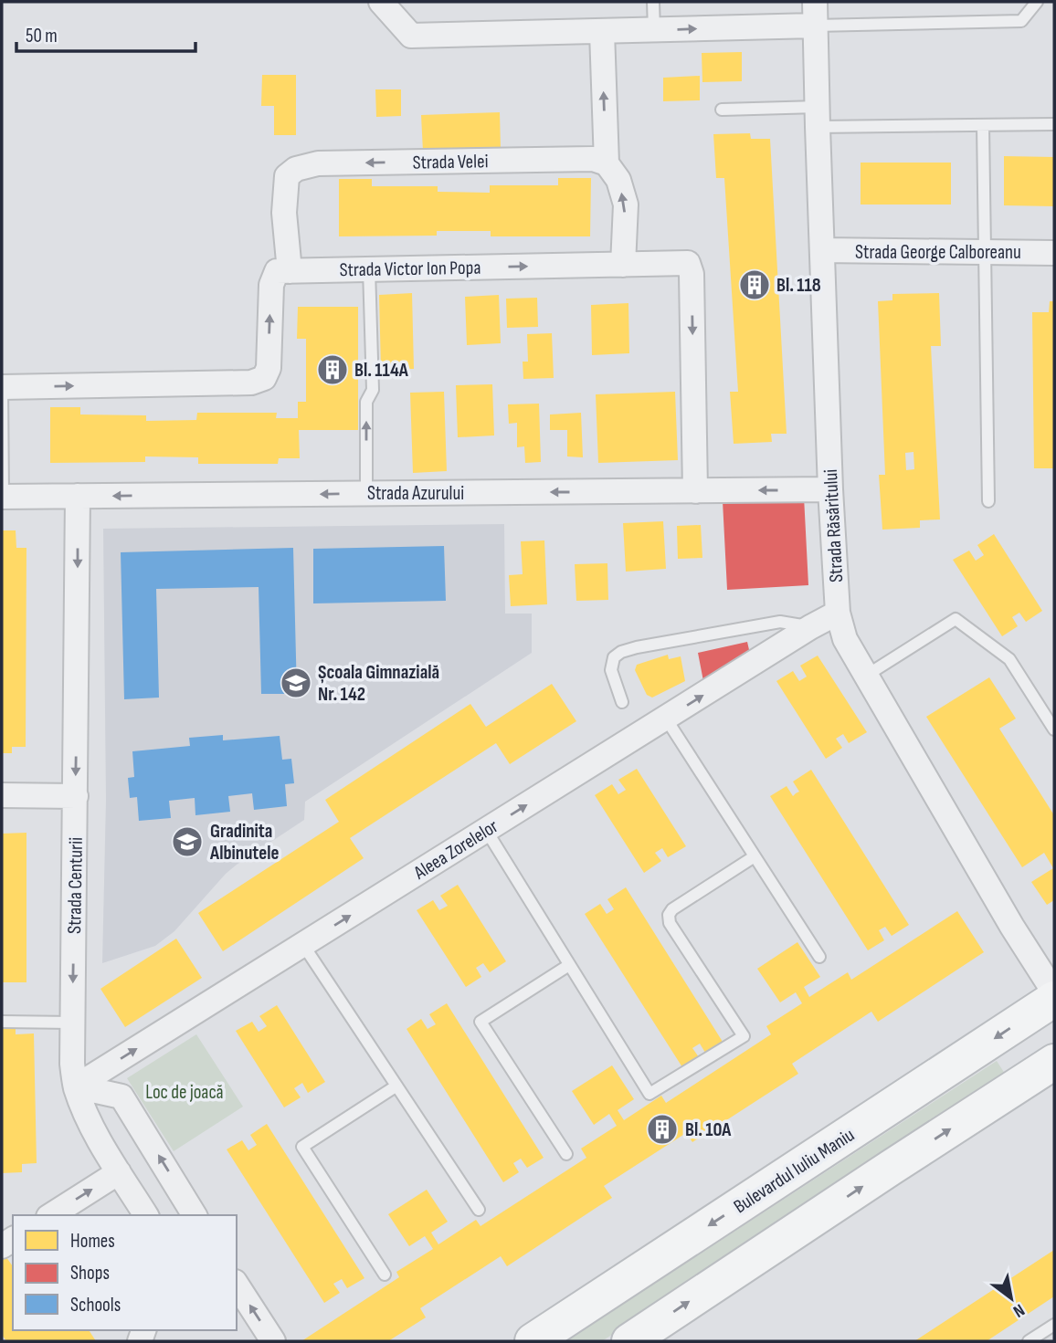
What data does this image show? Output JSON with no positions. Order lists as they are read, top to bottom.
{
  "streets": {
    "main road": ["Bulevardul Iuliu Maniu"],
    "street": [
      "Strada Velei",
      "Strada George Calboreanu",
      "Strada Victor Ion Popa",
      "Strada Azurului",
      "Strada Răsăritului",
      "Aleea Zorelelor",
      "Strada Centurii"
    ]
  },
  "crossings": [
    ["Strada Velei", "Strada Victor Ion Popa"],
    ["Strada George Calboreanu", "Strada Răsăritului"],
    ["Strada Victor Ion Popa", "Strada Azurului"],
    ["Strada Azurului", "Strada Răsăritului"],
    ["Strada Azurului", "Strada Centurii"],
    ["Strada Răsăritului", "Aleea Zorelelor"],
    ["Aleea Zorelelor", "Strada Centurii"]
  ],
  "one_way": ["Strada Azurului", "Aleea Zorelelor", "Strada Centurii"],
  "parks": ["Loc de joacă"],
  "places": {
    "building": ["Bl. 118", "Bl. 114A", "Bl. 10A"],
    "school or university": ["Școala Gimnazială Nr. 142", "Gradinita Albinutele"]
  },
  "legend": ["Homes", "Shops", "Schools"],
  "scale_bar": "50 m",
  "north": "bottom right"
}
